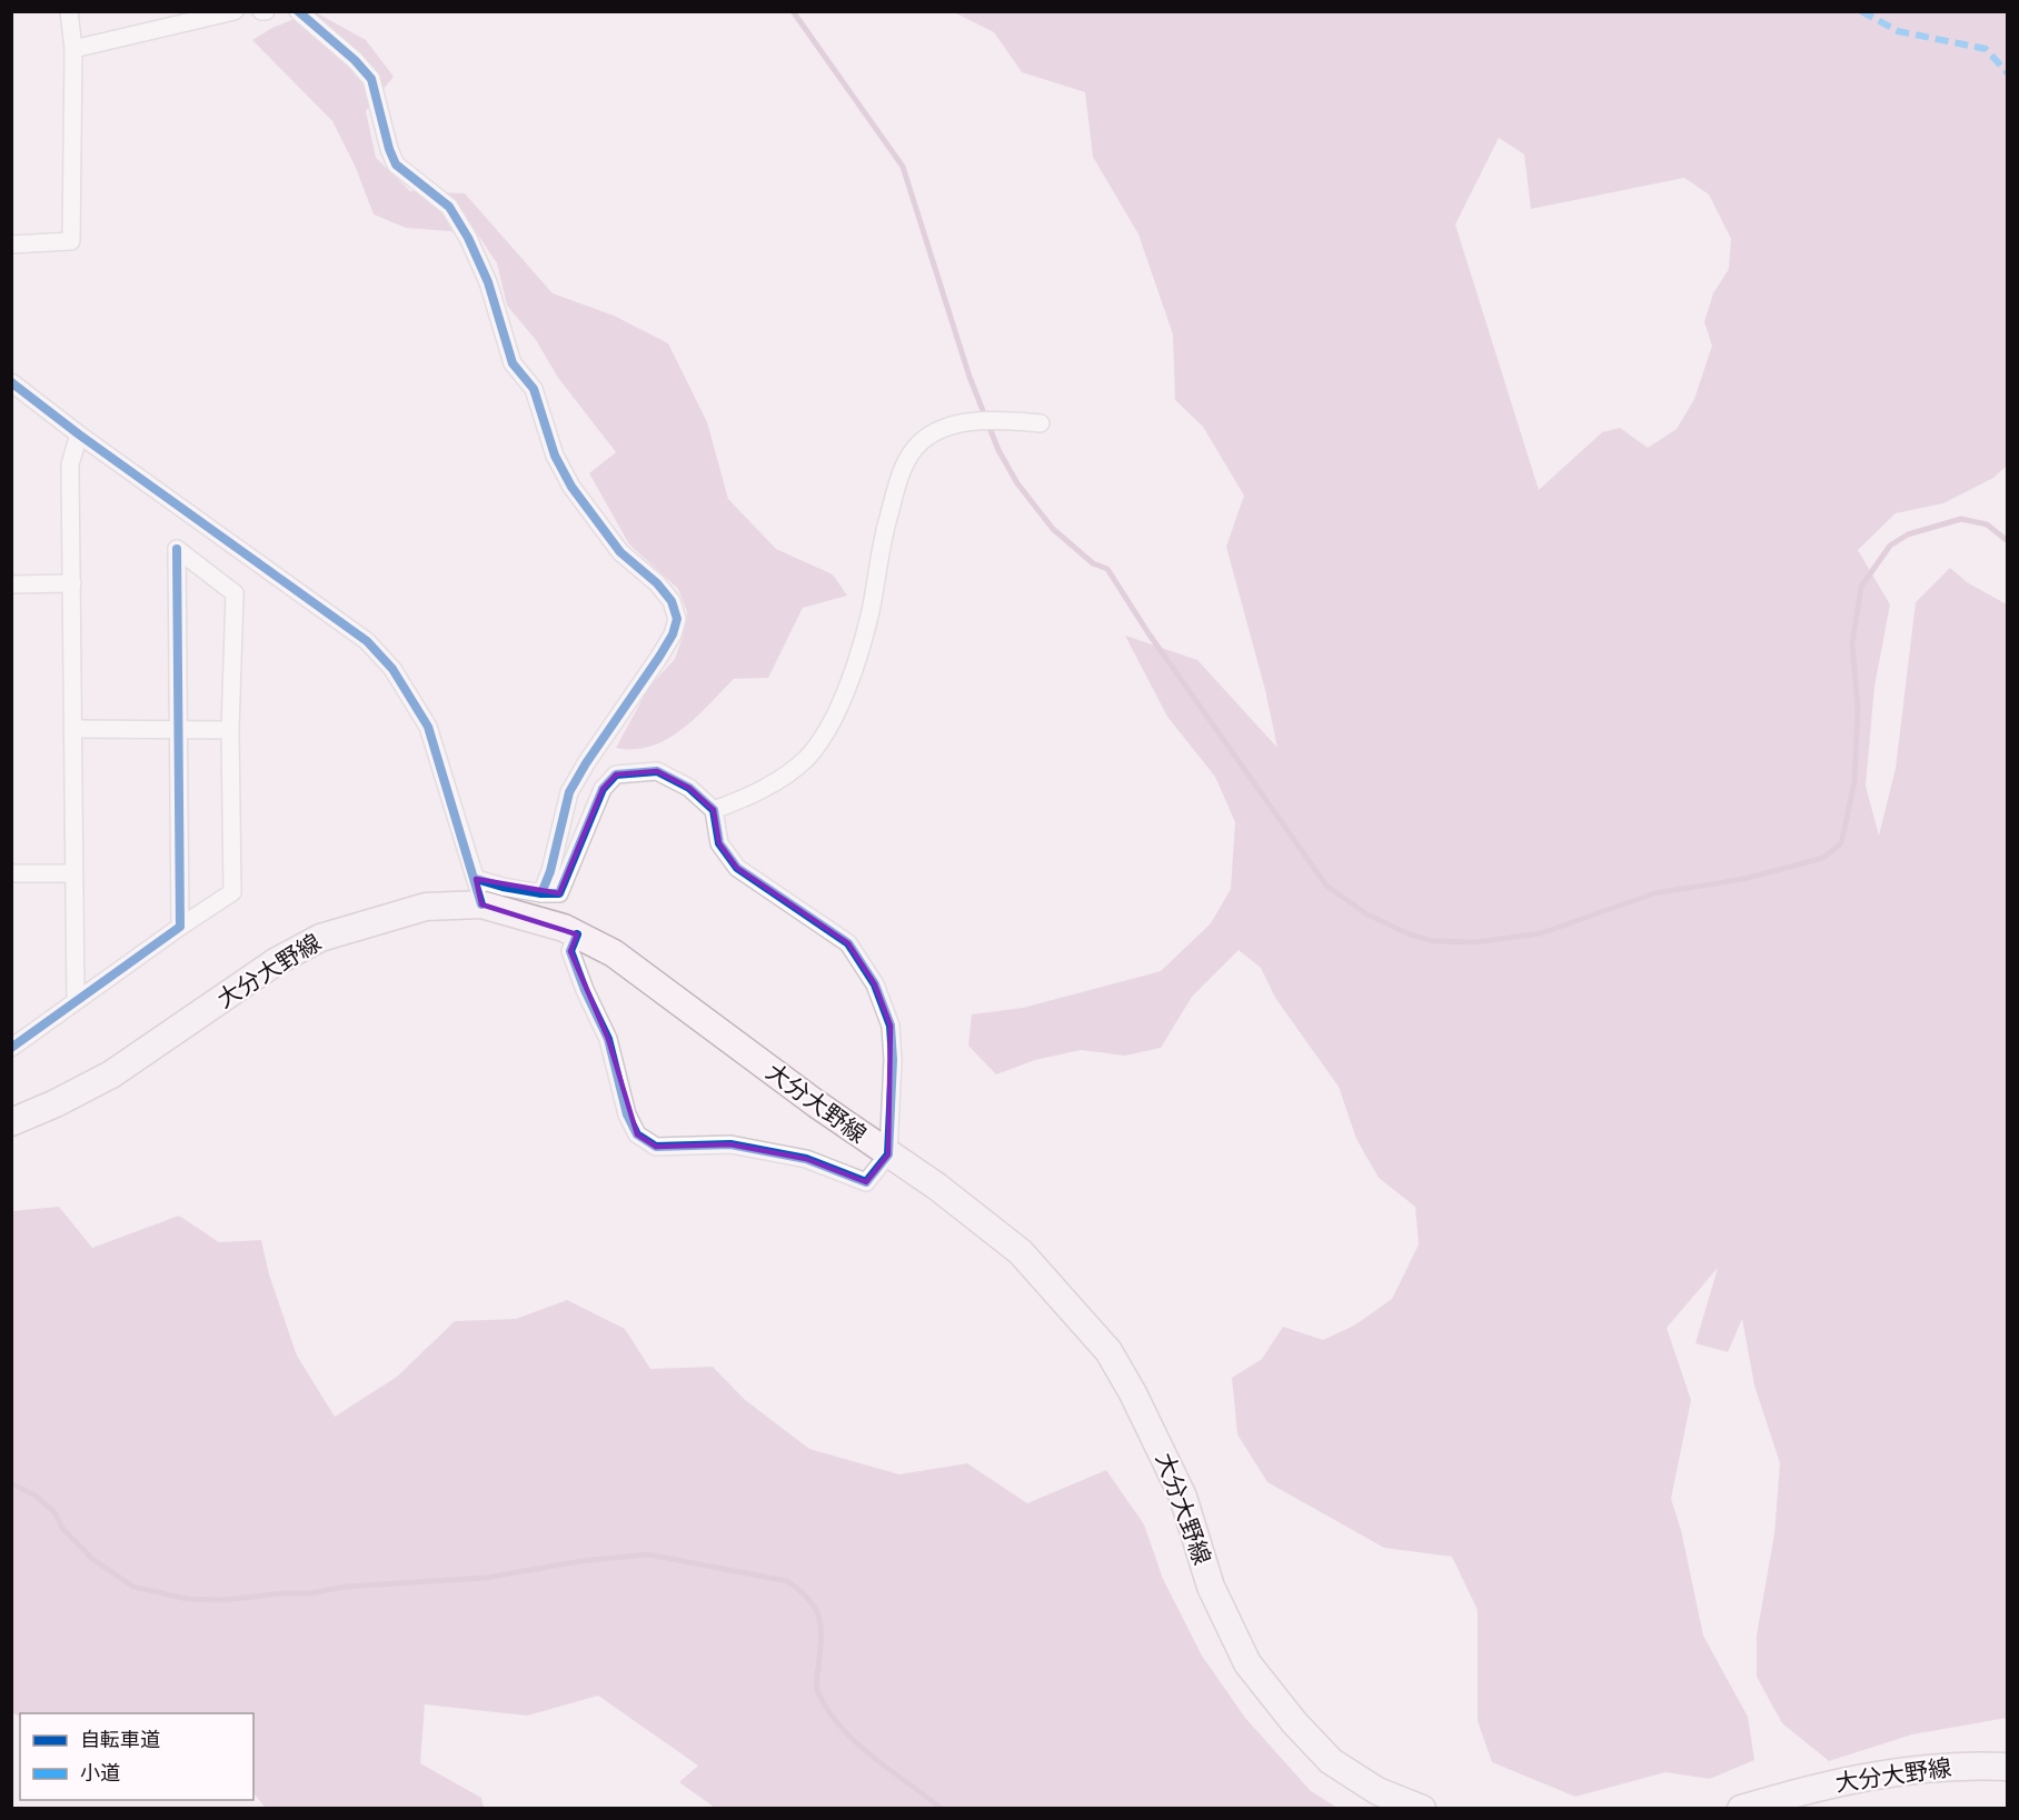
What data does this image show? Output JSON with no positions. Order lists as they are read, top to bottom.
{
  "streets": {
    "main road": ["大分大野線"]
  },
  "legend": ["自転車道", "小道"]
}
